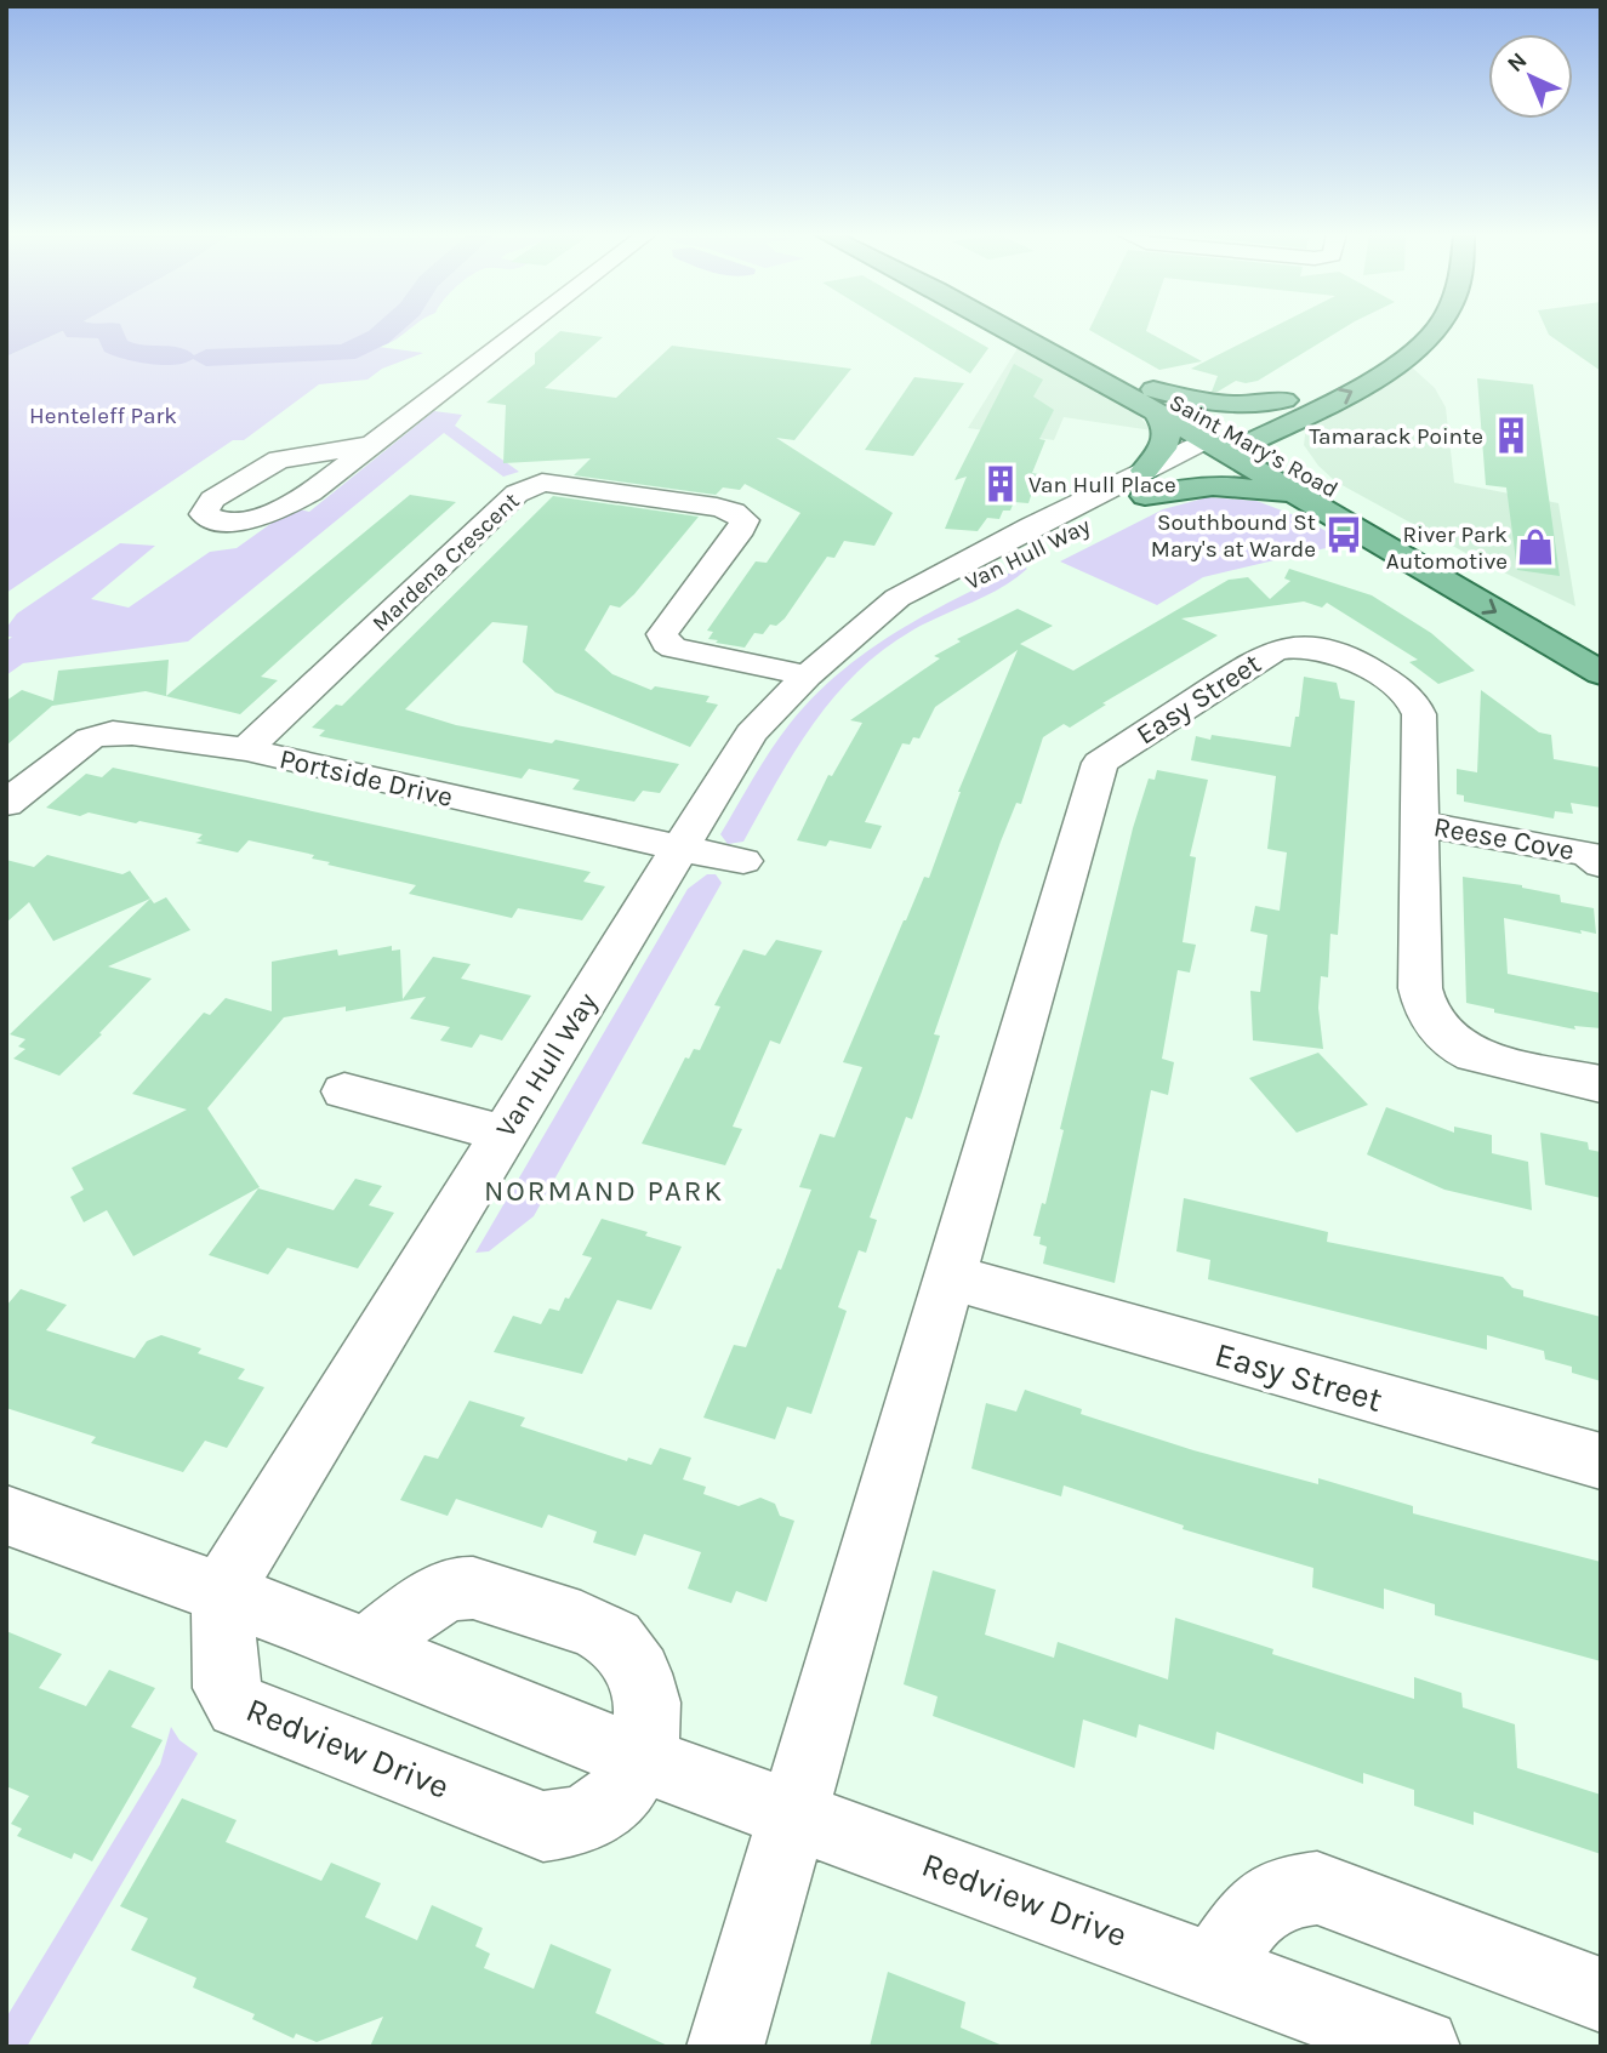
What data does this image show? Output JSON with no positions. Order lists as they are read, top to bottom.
{
  "streets": {
    "main road": ["Saint Mary’s Road"],
    "street": [
      "Van Hull Way",
      "Mardena Crescent",
      "Easy Street",
      "Portside Drive",
      "Reese Cove",
      "Redview Drive"
    ]
  },
  "crossings": [
    ["Saint Mary’s Road", "Van Hull Way"],
    ["Van Hull Way", "Mardena Crescent"],
    ["Van Hull Way", "Portside Drive"],
    ["Van Hull Way", "Redview Drive"],
    ["Mardena Crescent", "Portside Drive"],
    ["Easy Street", "Reese Cove"],
    ["Easy Street", "Redview Drive"]
  ],
  "districts": ["NORMAND PARK"],
  "parks": ["Henteleff Park"],
  "places": {
    "building": ["Tamarack Pointe", "Van Hull Place"],
    "bus stop": ["Southbound St Mary's at Warde"],
    "shop": ["River Park Automotive"]
  },
  "north": "top left"
}
